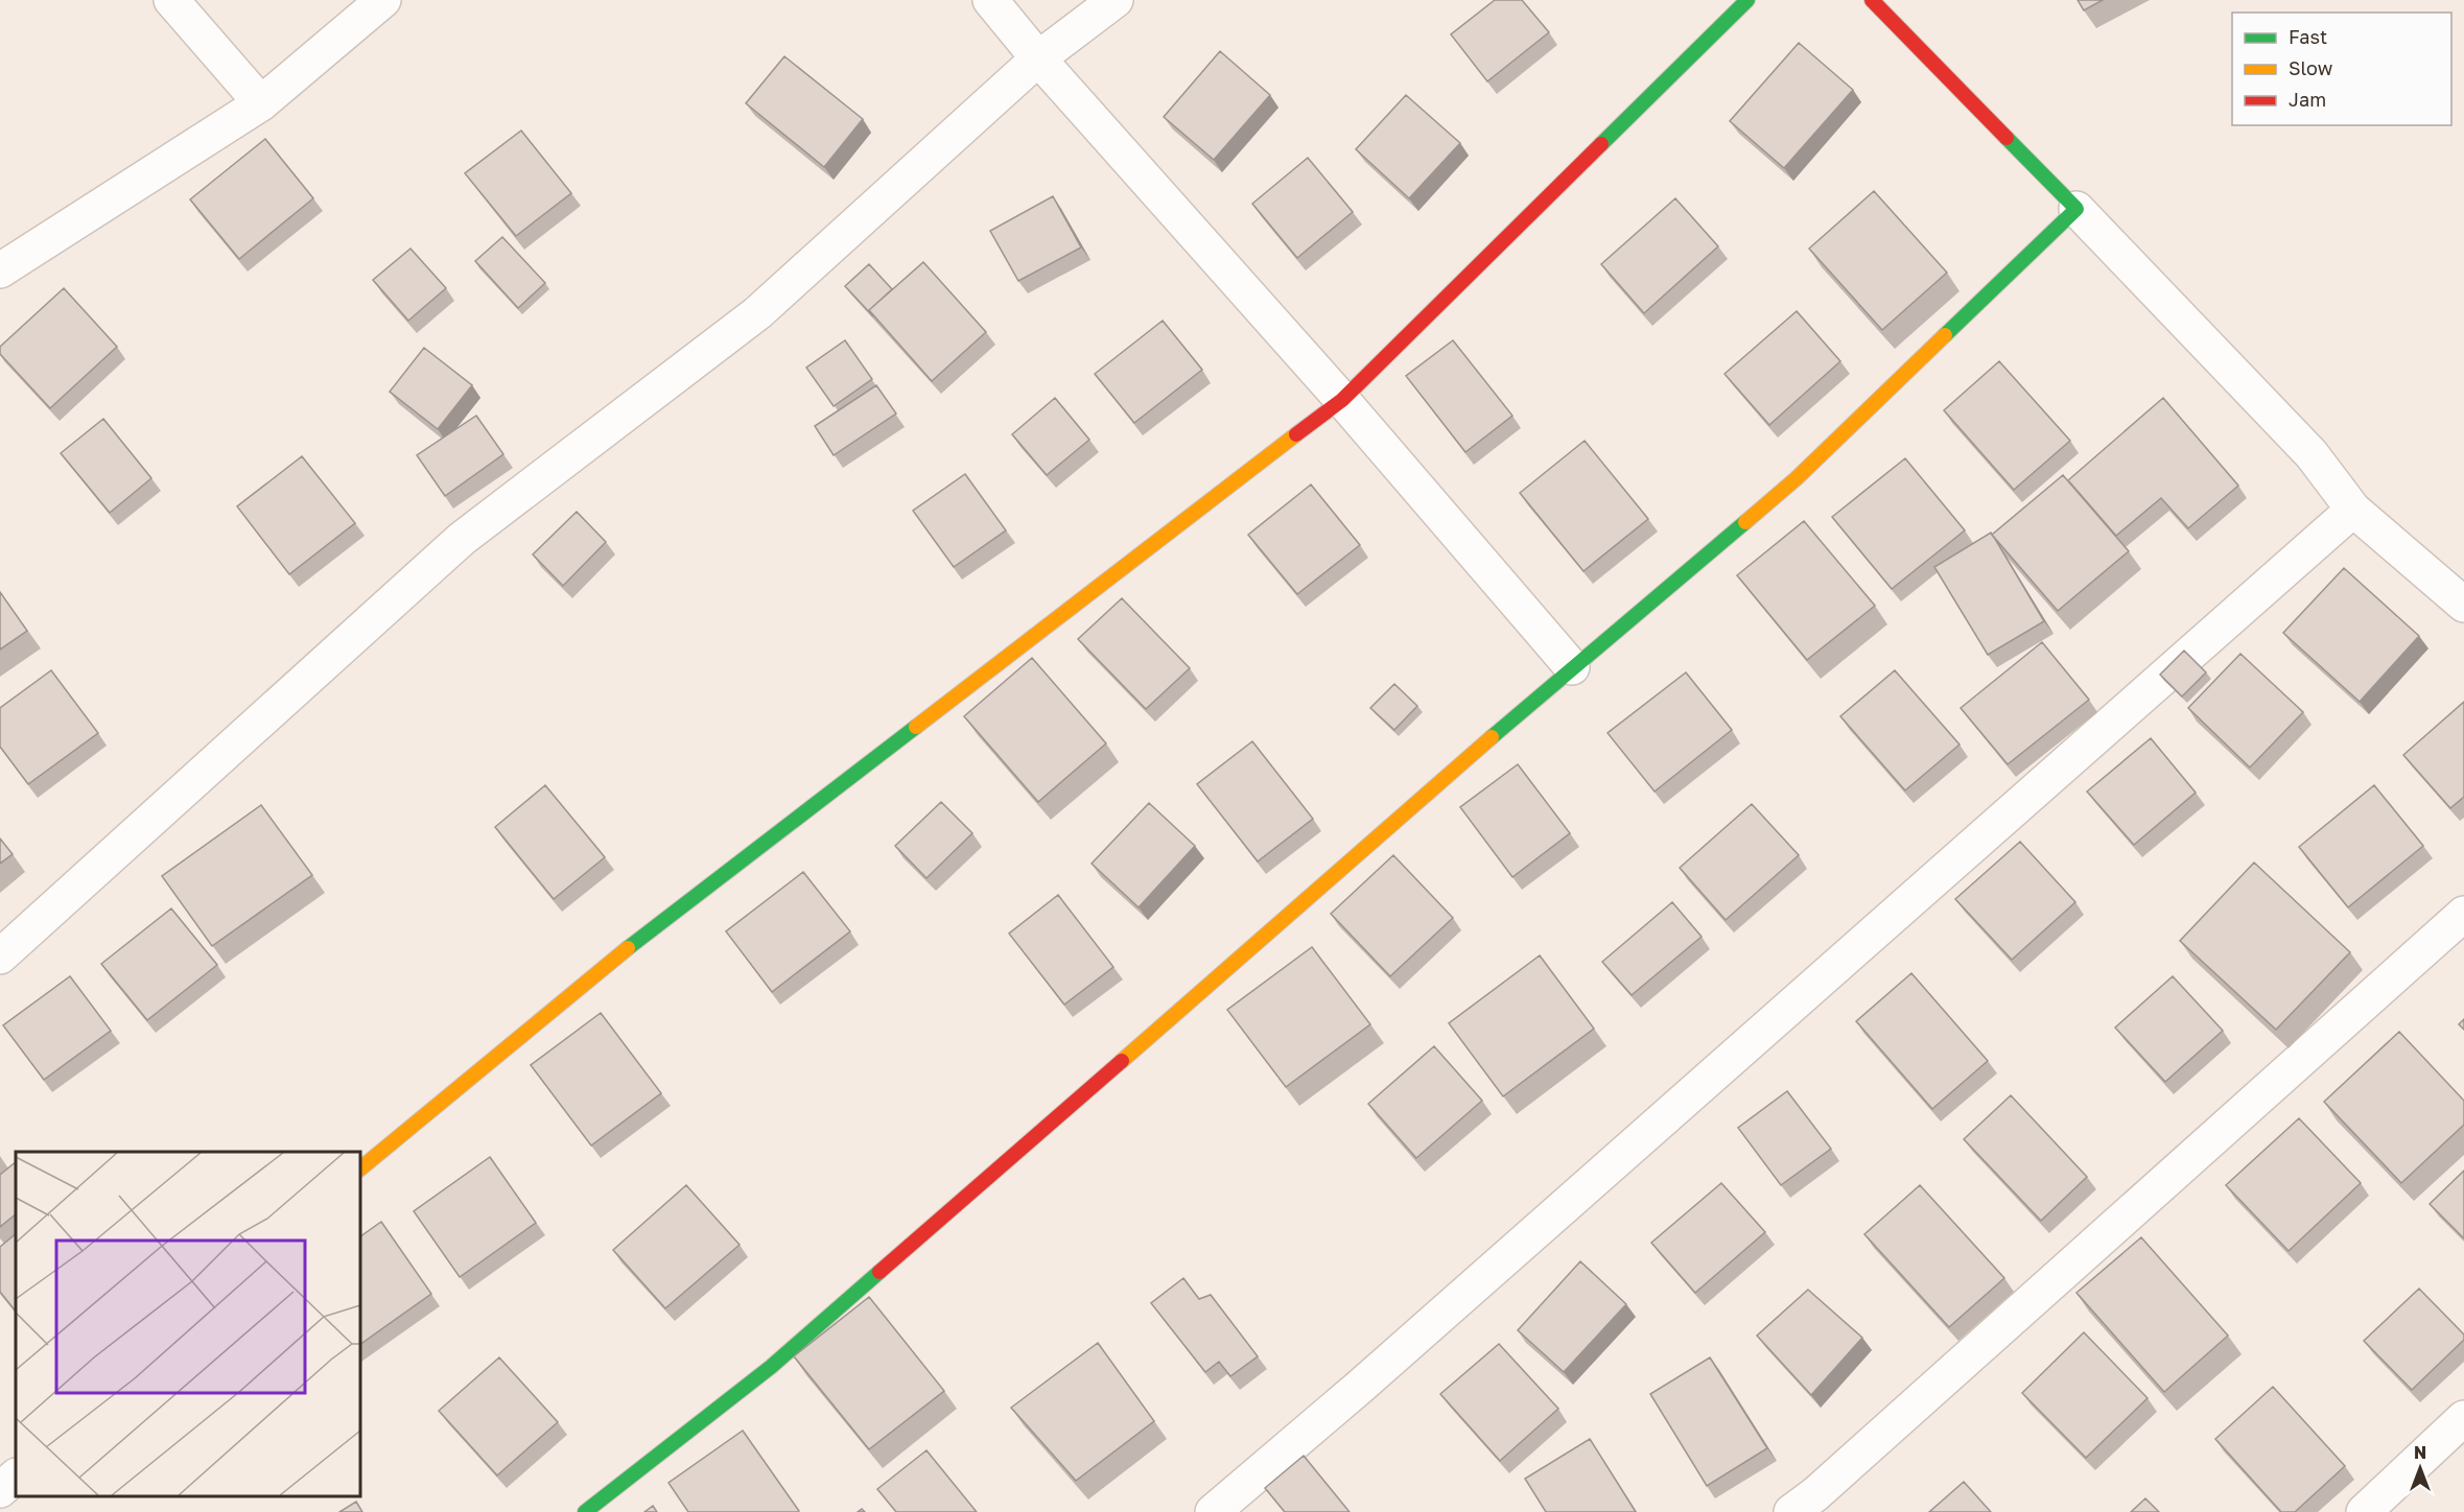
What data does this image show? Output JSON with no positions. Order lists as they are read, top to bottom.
{
  "legend": ["Fast", "Slow", "Jam"],
  "north": "top"
}
